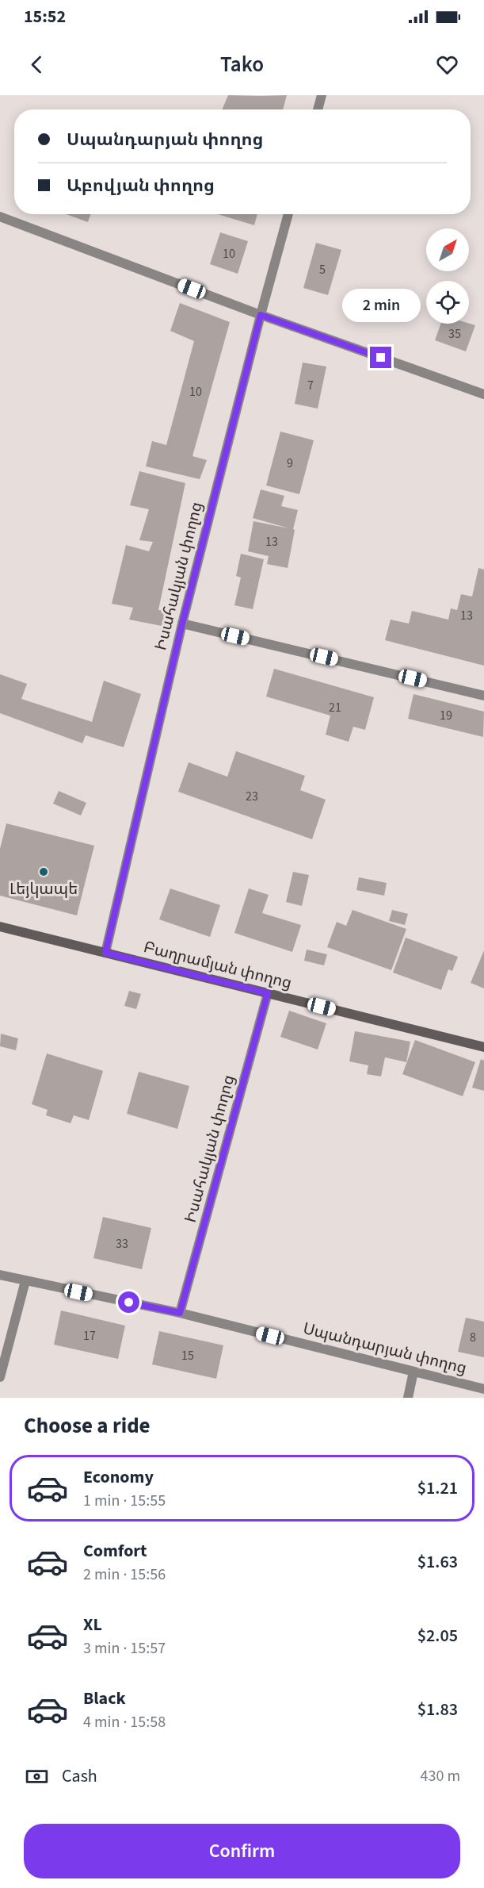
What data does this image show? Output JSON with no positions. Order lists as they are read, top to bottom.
{
  "streets": {
    "main road": ["Բաղրամյան փողոց"],
    "street": ["Իսահակյան փողոց", "Սպանդարյան փողոց"]
  },
  "crossings": [
    ["Իսահակյան փողոց", "Բաղրամյան փողոց"],
    ["Իսահակյան փողոց", "Սպանդարյան փողոց"]
  ],
  "places": ["Լեյկապե"],
  "house_numbers": [
    "10",
    "5",
    "35",
    "7",
    "10",
    "9",
    "13",
    "13",
    "21",
    "19",
    "23",
    "33",
    "17",
    "8",
    "15"
  ],
  "north": "top right",
  "page": {
    "status": "15:52",
    "header": "Tako",
    "banner": ["Սպանդարյան փողոց", "Աբովյան փողոց"],
    "bubble": "2 min",
    "heading": "Choose a ride",
    "list": [
      {
        "name": "Economy",
        "note": "1 min · 15:55",
        "value": "$1.21"
      },
      {
        "name": "Comfort",
        "note": "2 min · 15:56",
        "value": "$1.63"
      },
      {
        "name": "XL",
        "note": "3 min · 15:57",
        "value": "$2.05"
      },
      {
        "name": "Black",
        "note": "4 min · 15:58",
        "value": "$1.83"
      }
    ],
    "pay": ["Cash", "430 m"],
    "buttons": "Confirm"
  }
}
